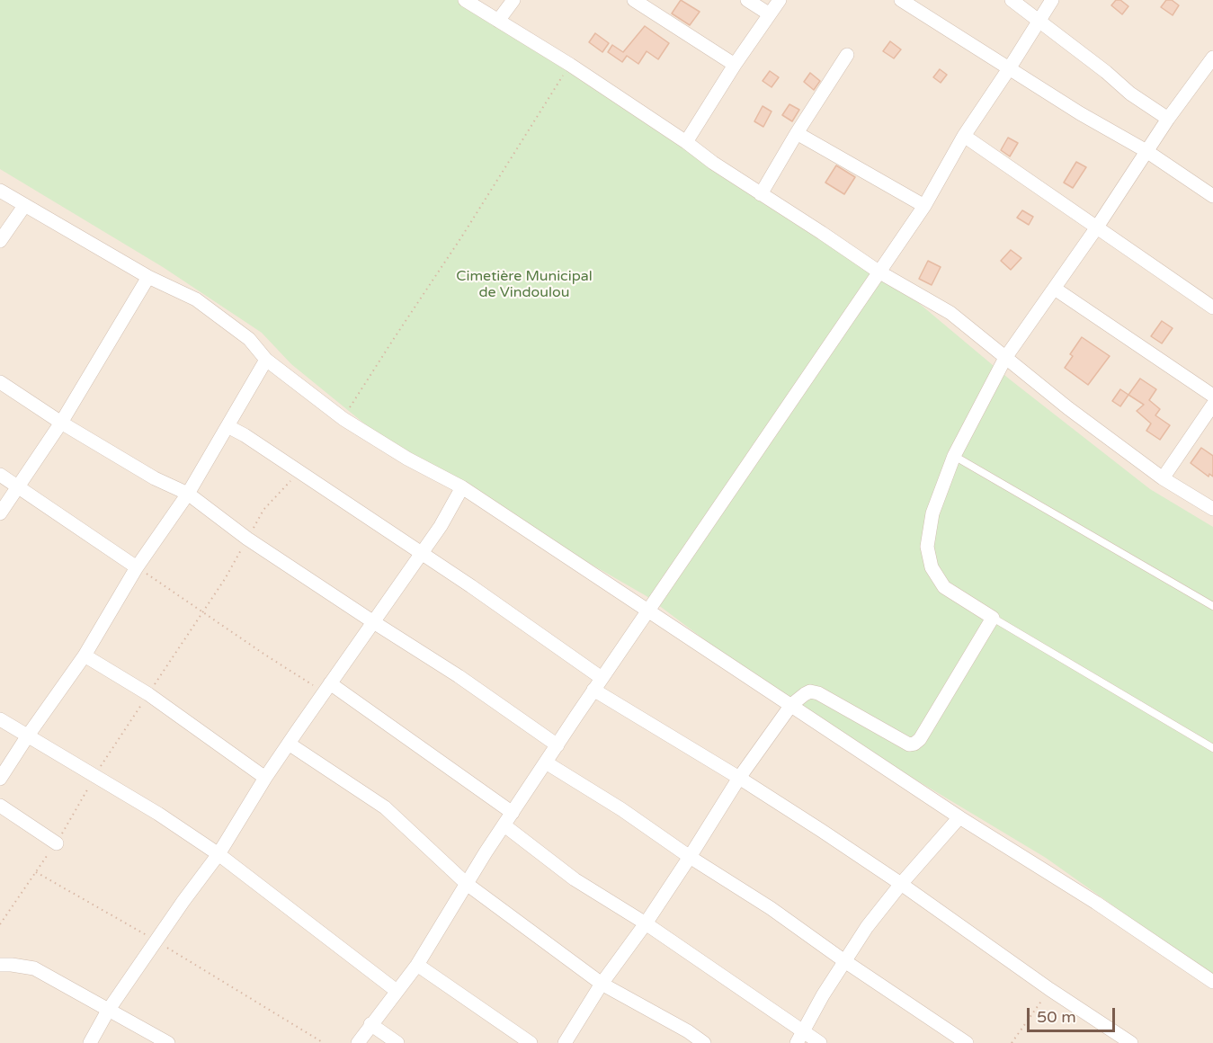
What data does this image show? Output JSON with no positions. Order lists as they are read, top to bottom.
{
  "parks": ["Cimetière Municipal de Vindoulou"],
  "scale_bar": "50 m"
}
